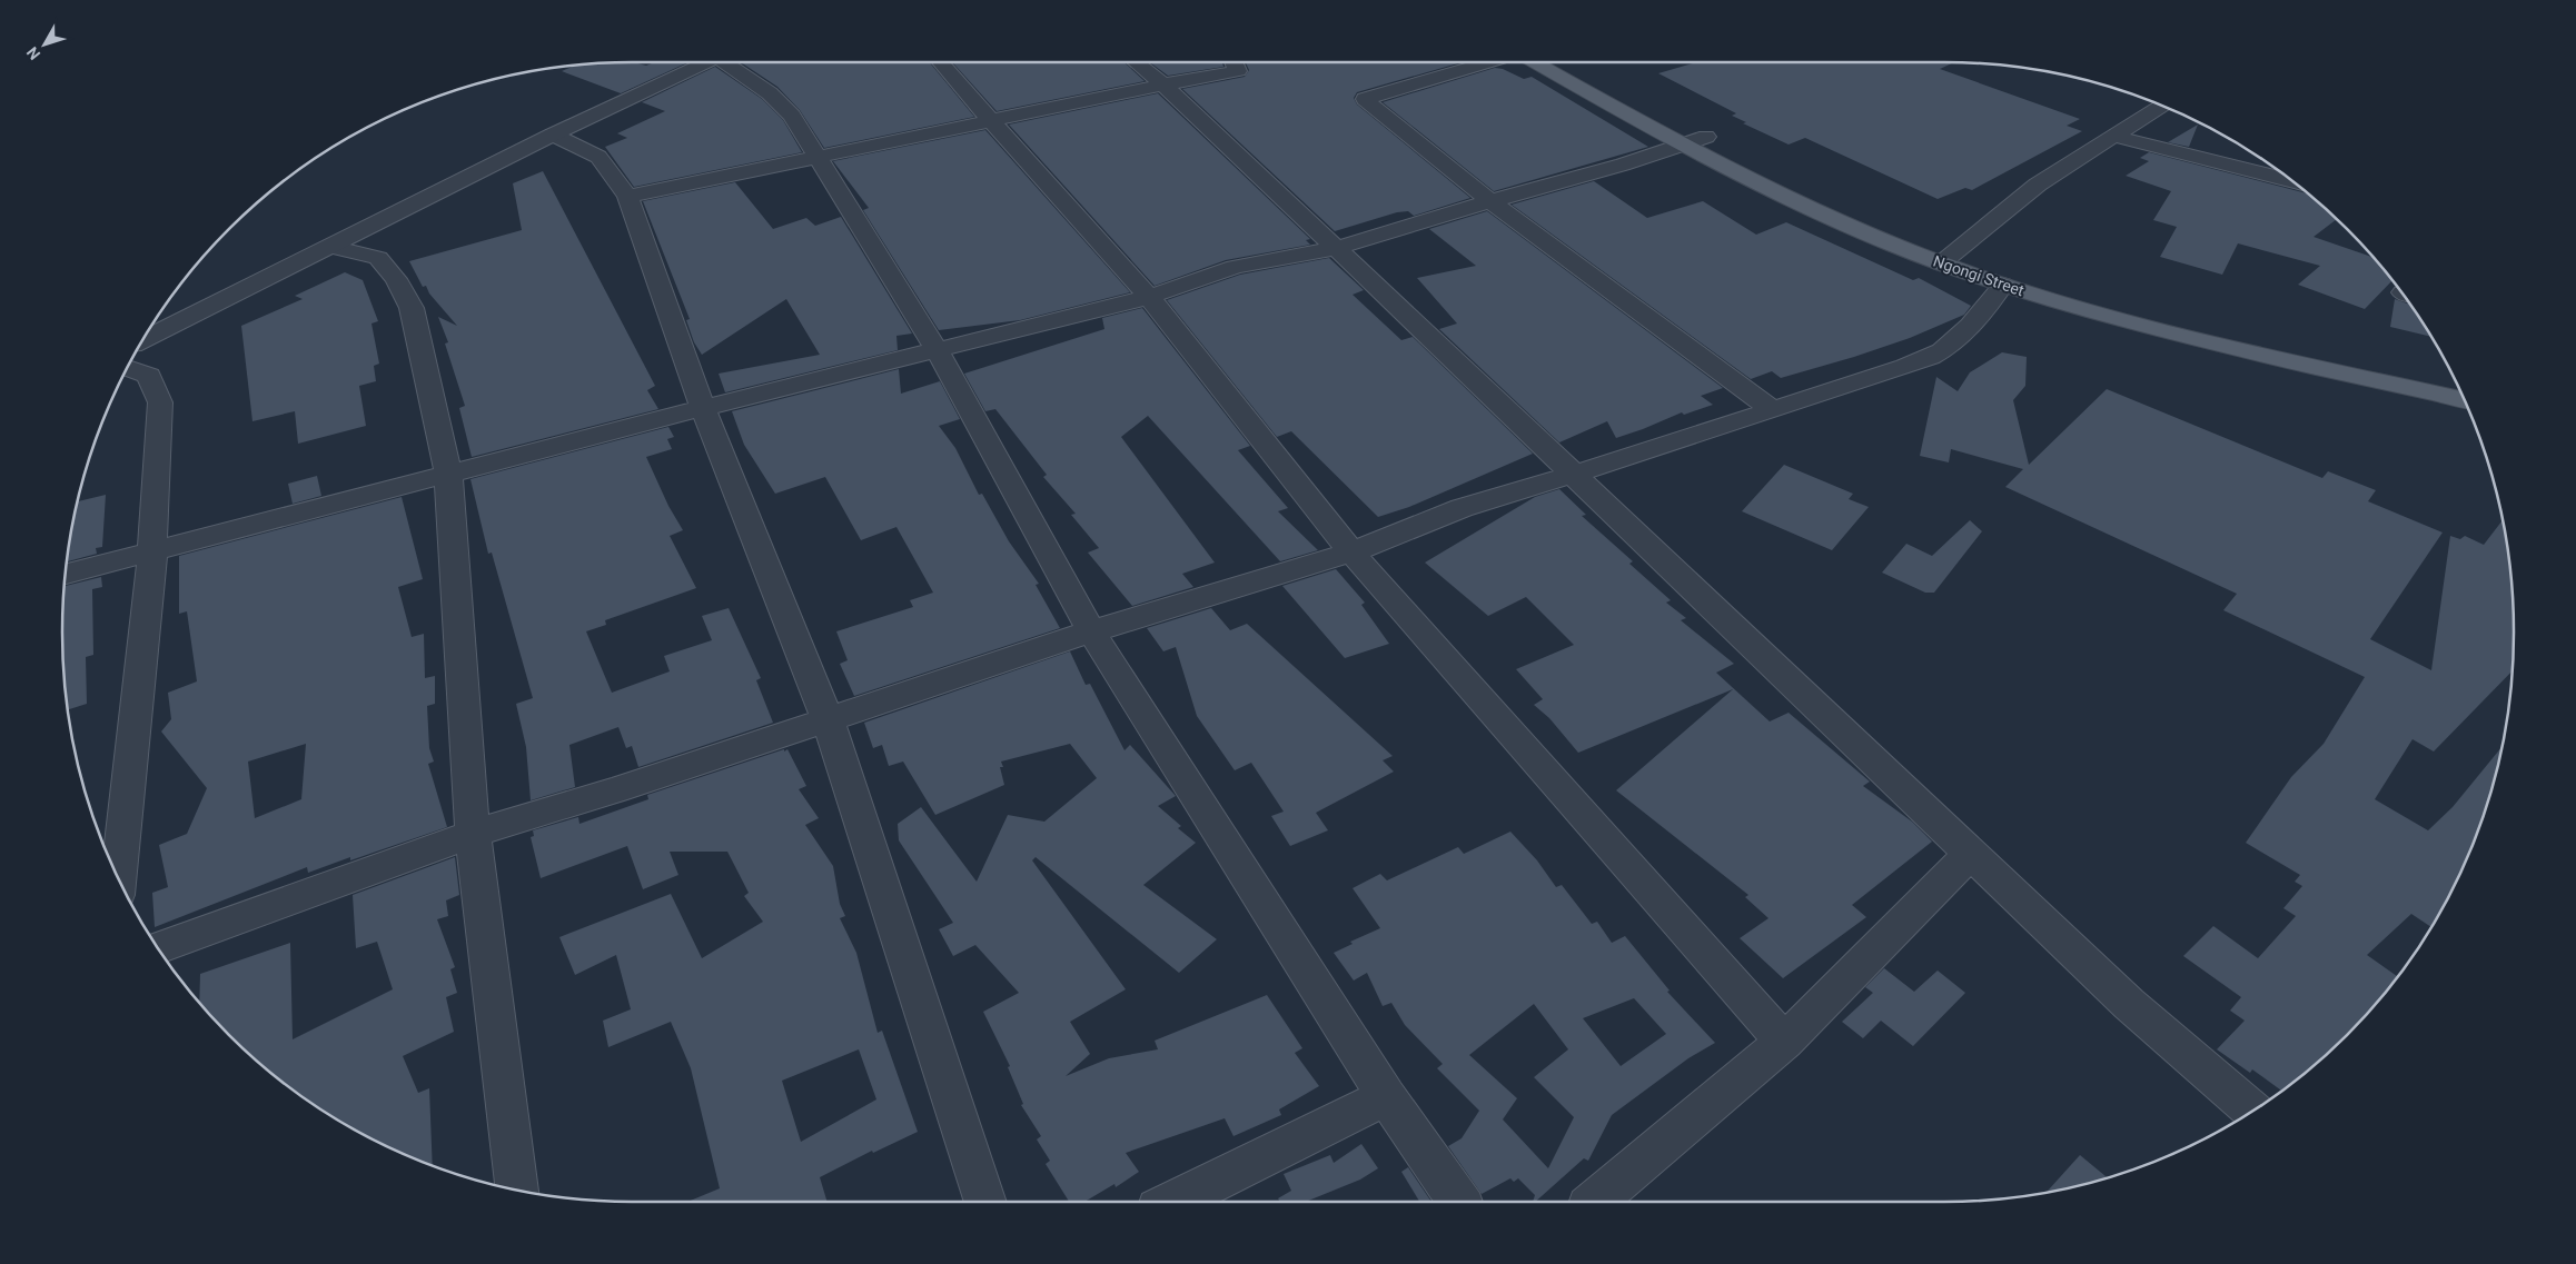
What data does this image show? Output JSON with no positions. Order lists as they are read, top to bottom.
{
  "streets": {
    "main road": ["Ngongi Street"]
  },
  "north": "bottom left"
}
